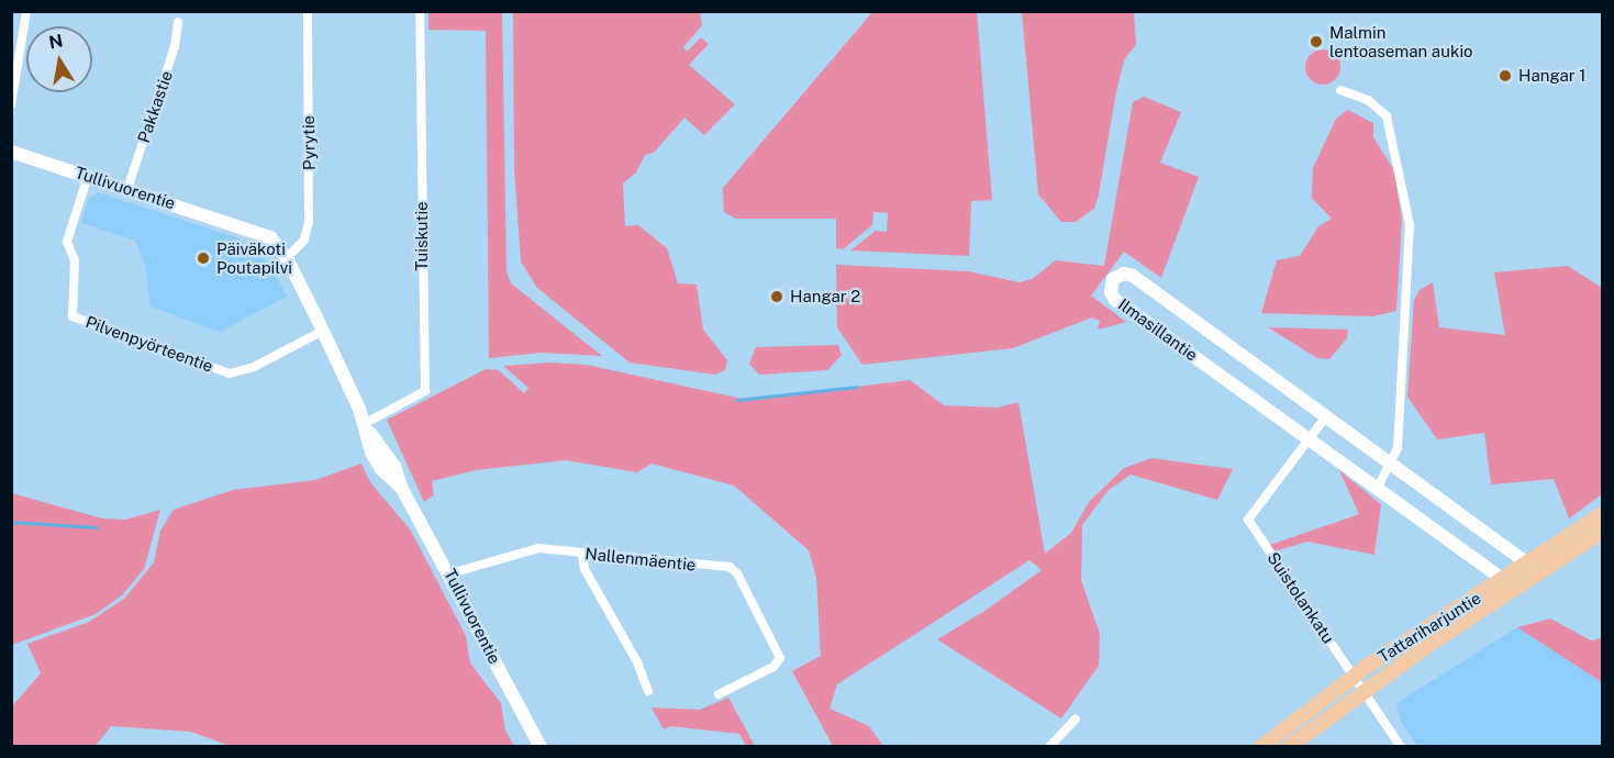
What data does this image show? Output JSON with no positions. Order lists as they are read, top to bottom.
{
  "streets": {
    "main road": ["Tullivuorentie", "Ilmasillantie", "Tattariharjuntie"],
    "street": [
      "Pakkastie",
      "Pyrytie",
      "Tuiskutie",
      "Pilvenpyörteentie",
      "Nallenmäentie",
      "Suistolankatu"
    ]
  },
  "crossings": [
    ["Pakkastie", "Tullivuorentie"],
    ["Pyrytie", "Tullivuorentie"],
    ["Tullivuorentie", "Tuiskutie"],
    ["Tullivuorentie", "Pilvenpyörteentie"],
    ["Tullivuorentie", "Nallenmäentie"],
    ["Ilmasillantie", "Suistolankatu"],
    ["Ilmasillantie", "Tattariharjuntie"],
    ["Suistolankatu", "Tattariharjuntie"]
  ],
  "places": [
    "Malmin lentoaseman aukio",
    "Hangar 1",
    "Päiväkoti Poutapilvi",
    "Hangar 2"
  ],
  "north": "top"
}
